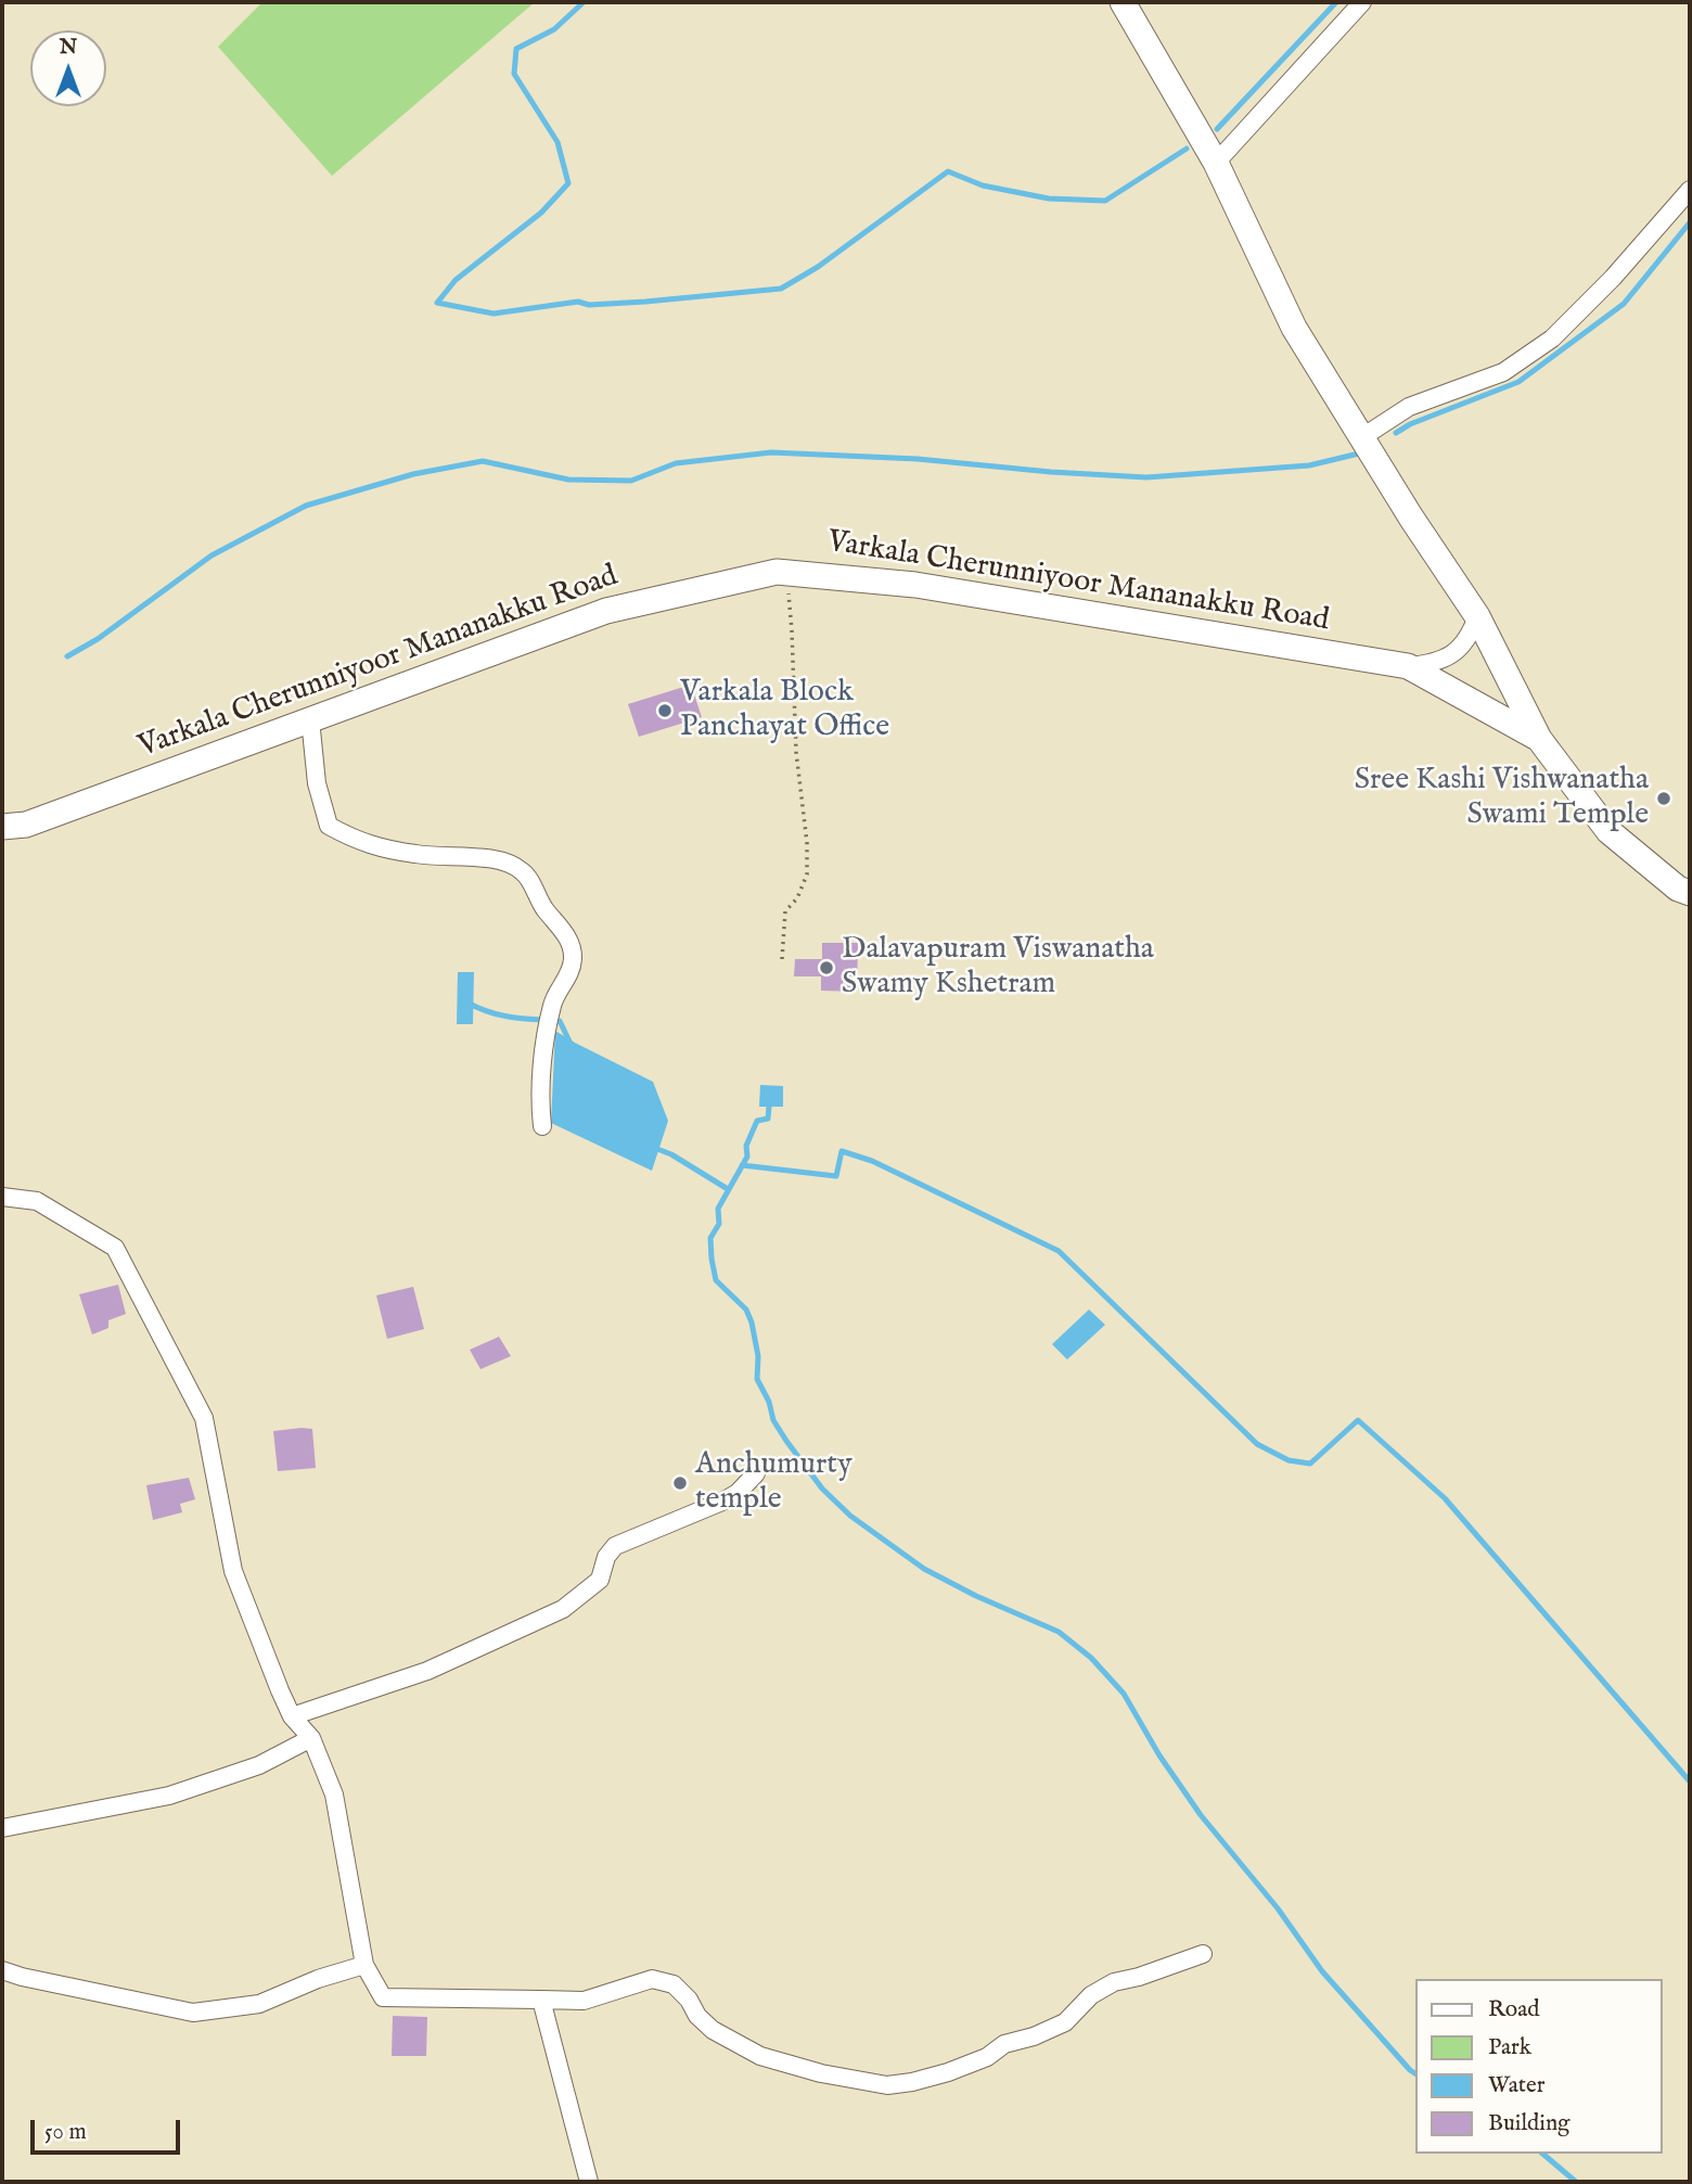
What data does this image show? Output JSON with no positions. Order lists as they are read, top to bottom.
{
  "streets": {
    "main road": ["Varkala Cherunniyoor Mananakku Road"]
  },
  "places": [
    "Varkala Block Panchayat Office",
    "Sree Kashi Vishwanatha Swami Temple",
    "Dalavapuram Viswanatha Swamy Kshetram",
    "Anchumurty temple"
  ],
  "legend": [
    "Road",
    "Park",
    "Water",
    "Building"
  ],
  "scale_bar": "50 m",
  "north": "top"
}
